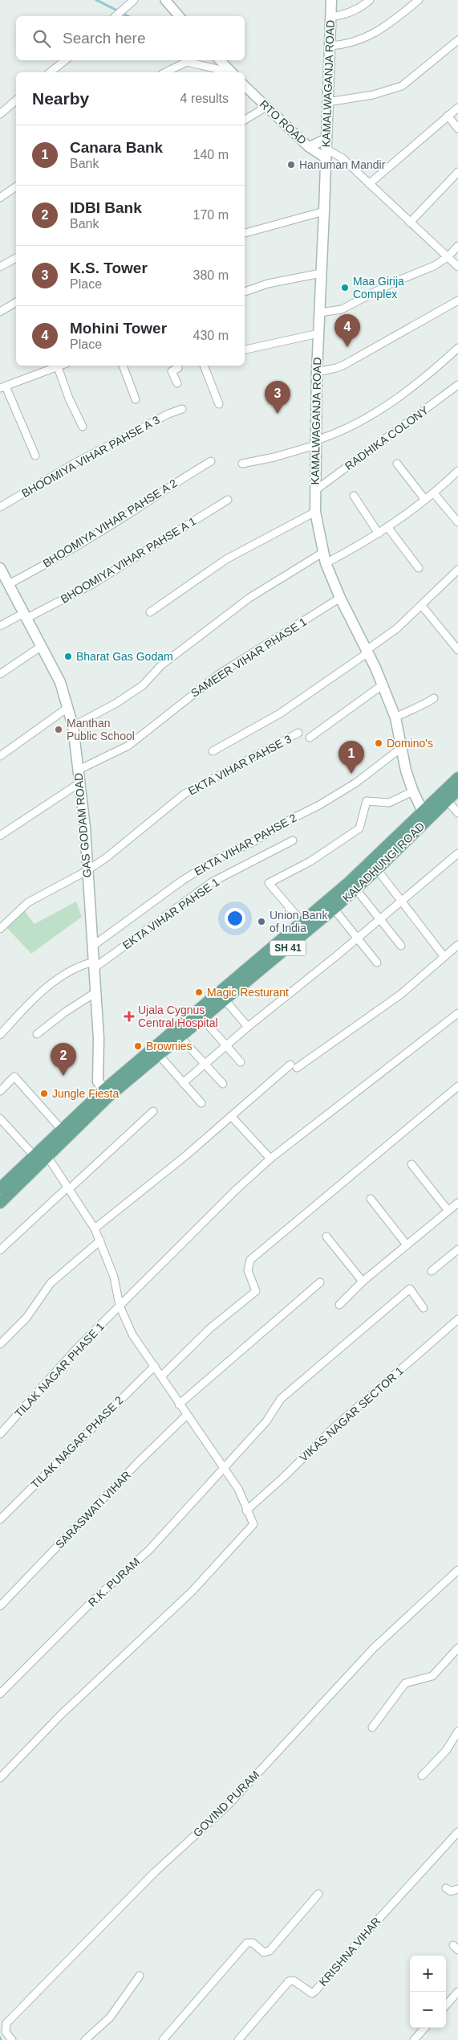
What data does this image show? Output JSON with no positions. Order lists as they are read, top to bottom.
{
  "streets": {
    "main road": [
      "KAMALWAGANJA ROAD",
      "GAS GODAM ROAD",
      "KALADHUNGI ROAD",
      "SH 41"
    ],
    "street": [
      "RTO ROAD",
      "RADHIKA COLONY",
      "BHOOMIYA VIHAR PAHSE A 3",
      "BHOOMIYA VIHAR PAHSE A 2",
      "BHOOMIYA VIHAR PAHSE A 1",
      "SAMEER VIHAR PHASE 1",
      "EKTA VIHAR PAHSE 3",
      "EKTA VIHAR PAHSE 2",
      "EKTA VIHAR PAHSE 1",
      "TILAK NAGAR PHASE 1",
      "VIKAS NAGAR SECTOR 1",
      "TILAK NAGAR PHASE 2",
      "SARASWATI VIHAR",
      "R.K. PURAM",
      "GOVIND PURAM",
      "KRISHNA VIHAR"
    ]
  },
  "crossings": [
    ["KAMALWAGANJA ROAD", "RTO ROAD"],
    ["KAMALWAGANJA ROAD", "RADHIKA COLONY"],
    ["KAMALWAGANJA ROAD", "SAMEER VIHAR PHASE 1"],
    ["KAMALWAGANJA ROAD", "EKTA VIHAR PAHSE 2"],
    ["KAMALWAGANJA ROAD", "KALADHUNGI ROAD"],
    ["BHOOMIYA VIHAR PAHSE A 2", "GAS GODAM ROAD"],
    ["BHOOMIYA VIHAR PAHSE A 1", "GAS GODAM ROAD"],
    ["SAMEER VIHAR PHASE 1", "GAS GODAM ROAD"],
    ["EKTA VIHAR PAHSE 3", "GAS GODAM ROAD"],
    ["GAS GODAM ROAD", "EKTA VIHAR PAHSE 2"],
    ["GAS GODAM ROAD", "KALADHUNGI ROAD"],
    ["GAS GODAM ROAD", "EKTA VIHAR PAHSE 1"]
  ],
  "places": {
    "other": [
      "Hanuman Mandir",
      "Maa Girija Complex",
      "Bharat Gas Godam",
      "Manthan Public School",
      "Domino's",
      "Union Bank of India",
      "Magic Resturant",
      "Brownies",
      "Jungle Fiesta"
    ],
    "health": ["Ujala Cygnus Central Hospital"]
  },
  "page": {
    "search": "Search here",
    "heading": ["Nearby", "4 results"],
    "list": [
      {
        "mark": "1",
        "name": "Canara Bank",
        "note": "Bank",
        "value": "140 m"
      },
      {
        "mark": "2",
        "name": "IDBI Bank",
        "note": "Bank",
        "value": "170 m"
      },
      {
        "mark": "3",
        "name": "K.S. Tower",
        "note": "Place",
        "value": "380 m"
      },
      {
        "mark": "4",
        "name": "Mohini Tower",
        "note": "Place",
        "value": "430 m"
      }
    ],
    "pins": [
      "4",
      "3",
      "1",
      "2"
    ],
    "map_buttons": ["+", "−"]
  }
}
